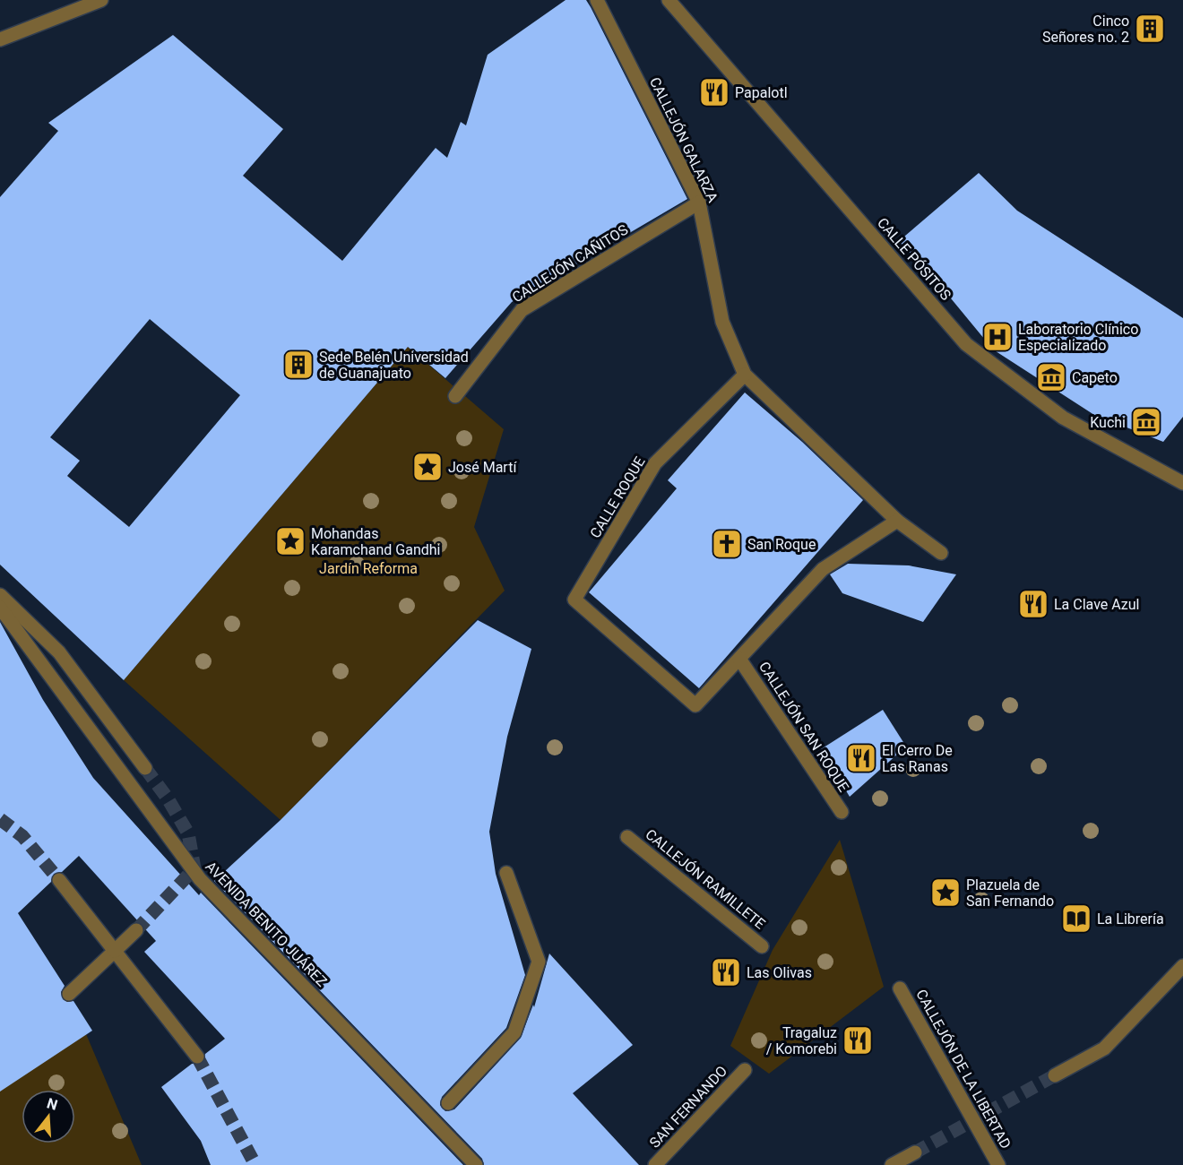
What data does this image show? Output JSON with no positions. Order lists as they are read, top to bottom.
{
  "streets": {
    "street": [
      "CALLEJÓN GALARZA",
      "CALLE PÓSITOS",
      "CALLEJÓN CAÑITOS",
      "CALLE ROQUE",
      "CALLEJÓN SAN ROQUE",
      "CALLEJÓN RAMILLETE",
      "AVENIDA BENITO JUÁREZ",
      "CALLEJÓN DE LA LIBERTAD",
      "SAN FERNANDO"
    ]
  },
  "crossings": [
    ["CALLEJÓN GALARZA", "CALLEJÓN CAÑITOS"],
    ["CALLEJÓN GALARZA", "CALLE ROQUE"],
    ["CALLE ROQUE", "CALLEJÓN SAN ROQUE"]
  ],
  "parks": ["Jardín Reforma"],
  "places": {
    "building": ["Cinco Señores no. 2", "Sede Belén Universidad de Guanajuato"],
    "restaurant": [
      "Papalotl",
      "La Clave Azul",
      "El Cerro De Las Ranas",
      "Las Olivas",
      "Tragaluz / Komorebi"
    ],
    "hospital": ["Laboratorio Clínico Especializado"],
    "museum": ["Capeto", "Kuchi"],
    "place": ["José Martí", "Mohandas Karamchand Gandhi", "Plazuela de San Fernando"],
    "church": ["San Roque"],
    "library": ["La Librería"]
  },
  "north": "top"
}
